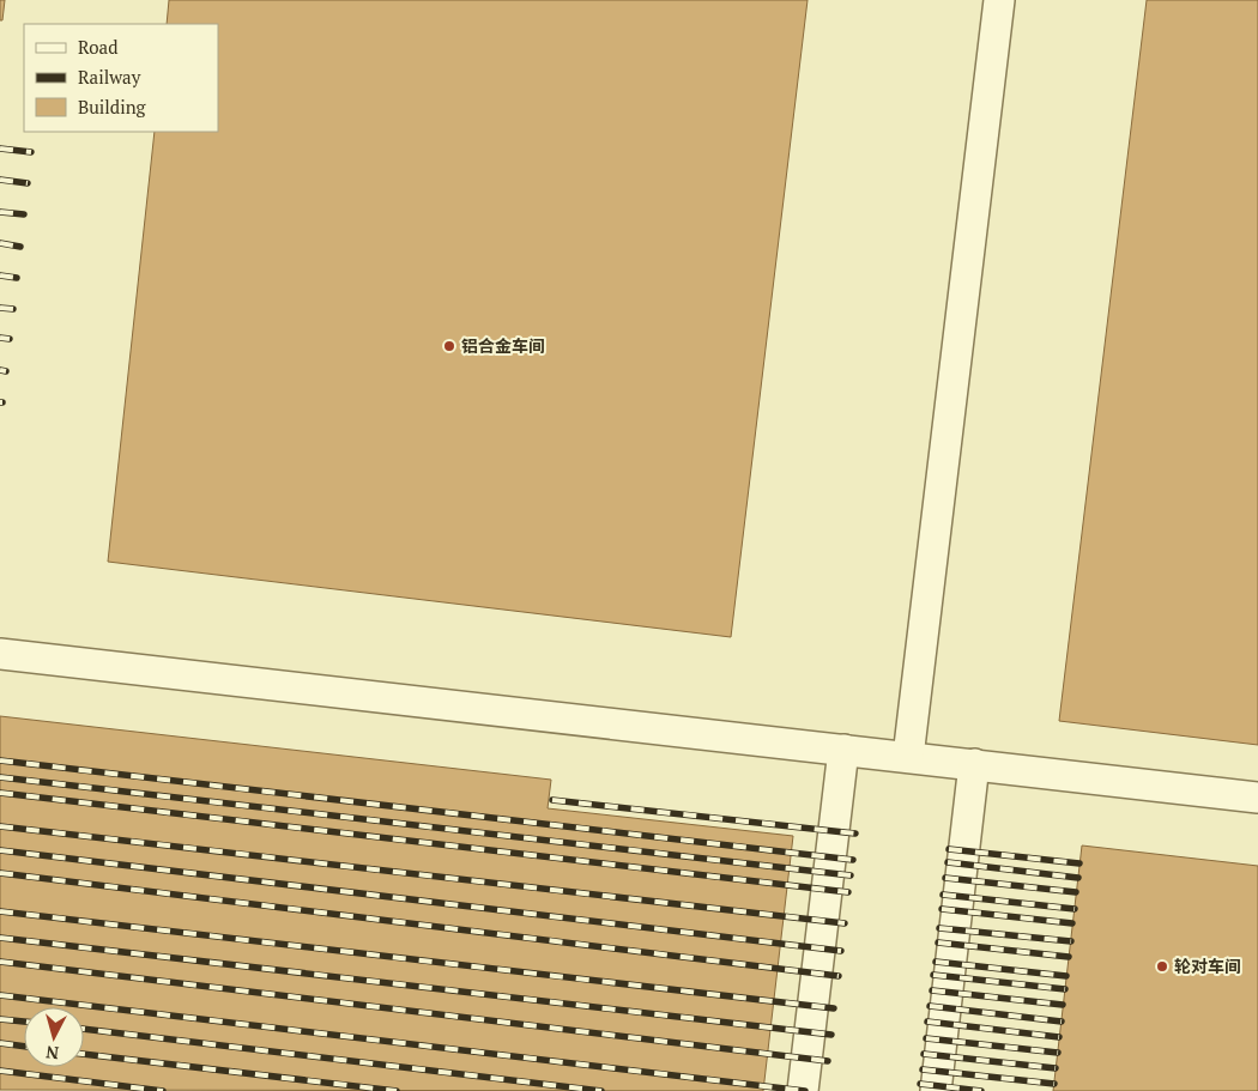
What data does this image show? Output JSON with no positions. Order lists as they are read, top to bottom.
{
  "places": ["铝合金车间", "轮对车间"],
  "legend": ["Road", "Railway", "Building"],
  "north": "bottom"
}
